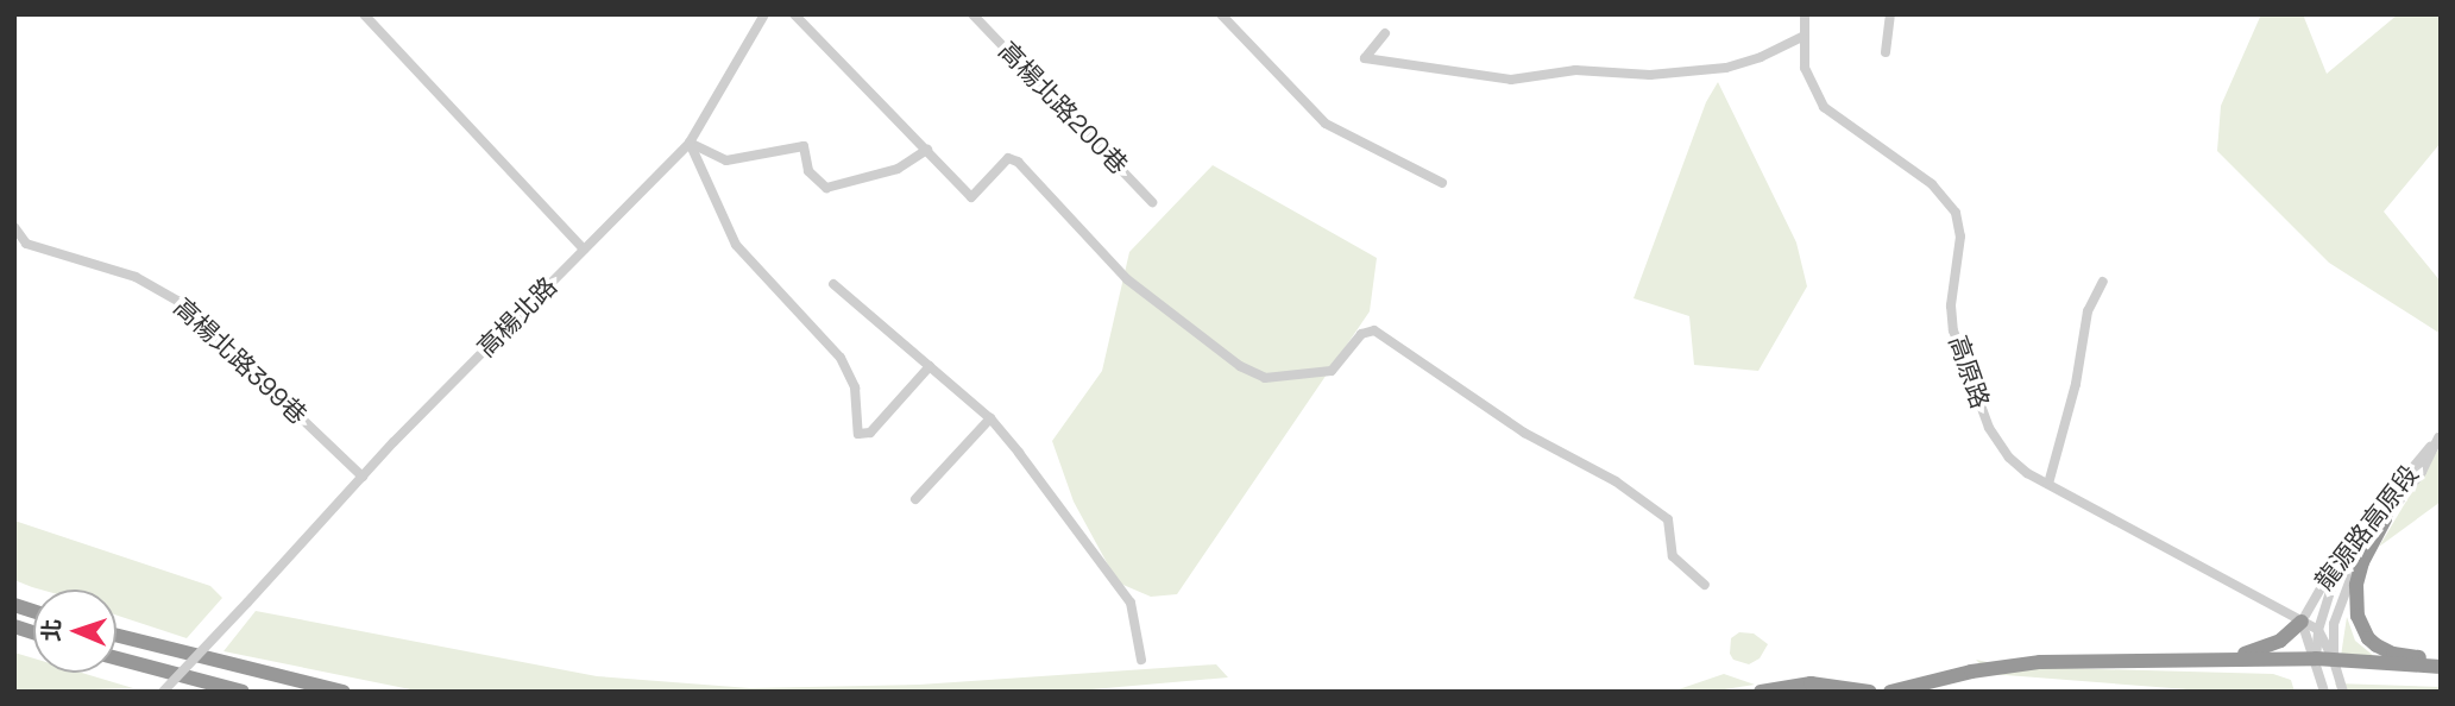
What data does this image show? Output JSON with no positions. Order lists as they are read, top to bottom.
{
  "streets": {
    "street": [
      "高楊北路200巷",
      "高楊北路",
      "高楊北路399巷",
      "高原路",
      "龍源路高原段"
    ]
  },
  "crossings": [
    ["高楊北路", "高楊北路399巷"],
    ["高原路", "龍源路高原段"]
  ],
  "north": "left"
}
